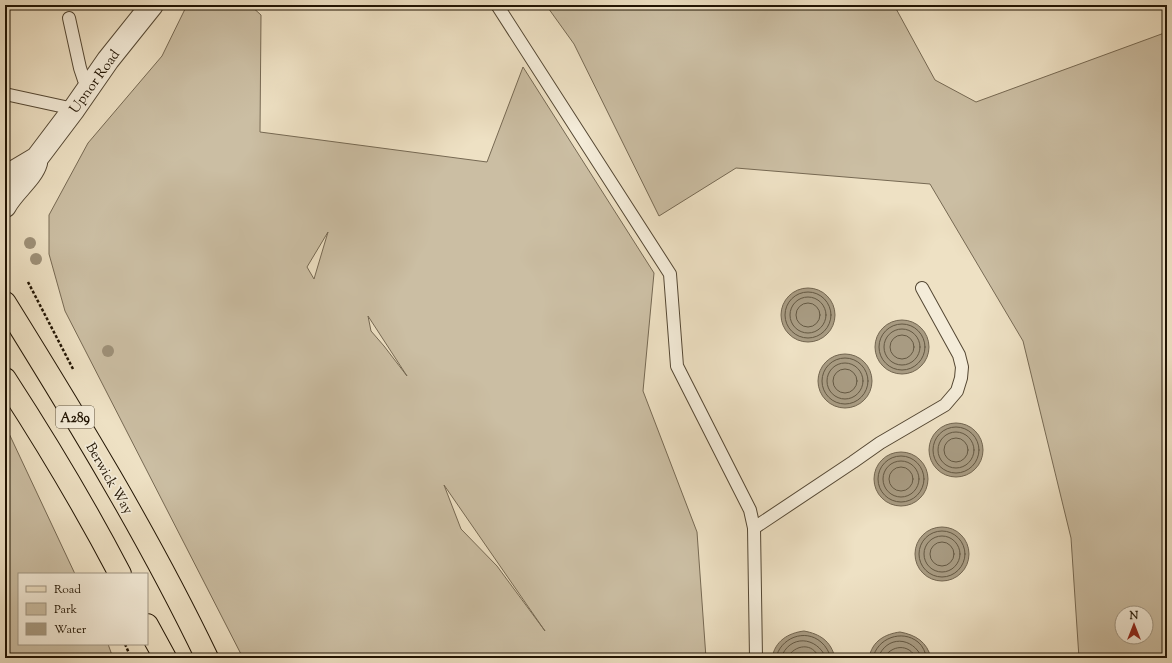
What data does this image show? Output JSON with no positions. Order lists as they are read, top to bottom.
{
  "streets": {
    "main road": ["A289", "Berwick Way"],
    "street": ["Upnor Road"]
  },
  "legend": ["Road", "Park", "Water"],
  "north": "top"
}
